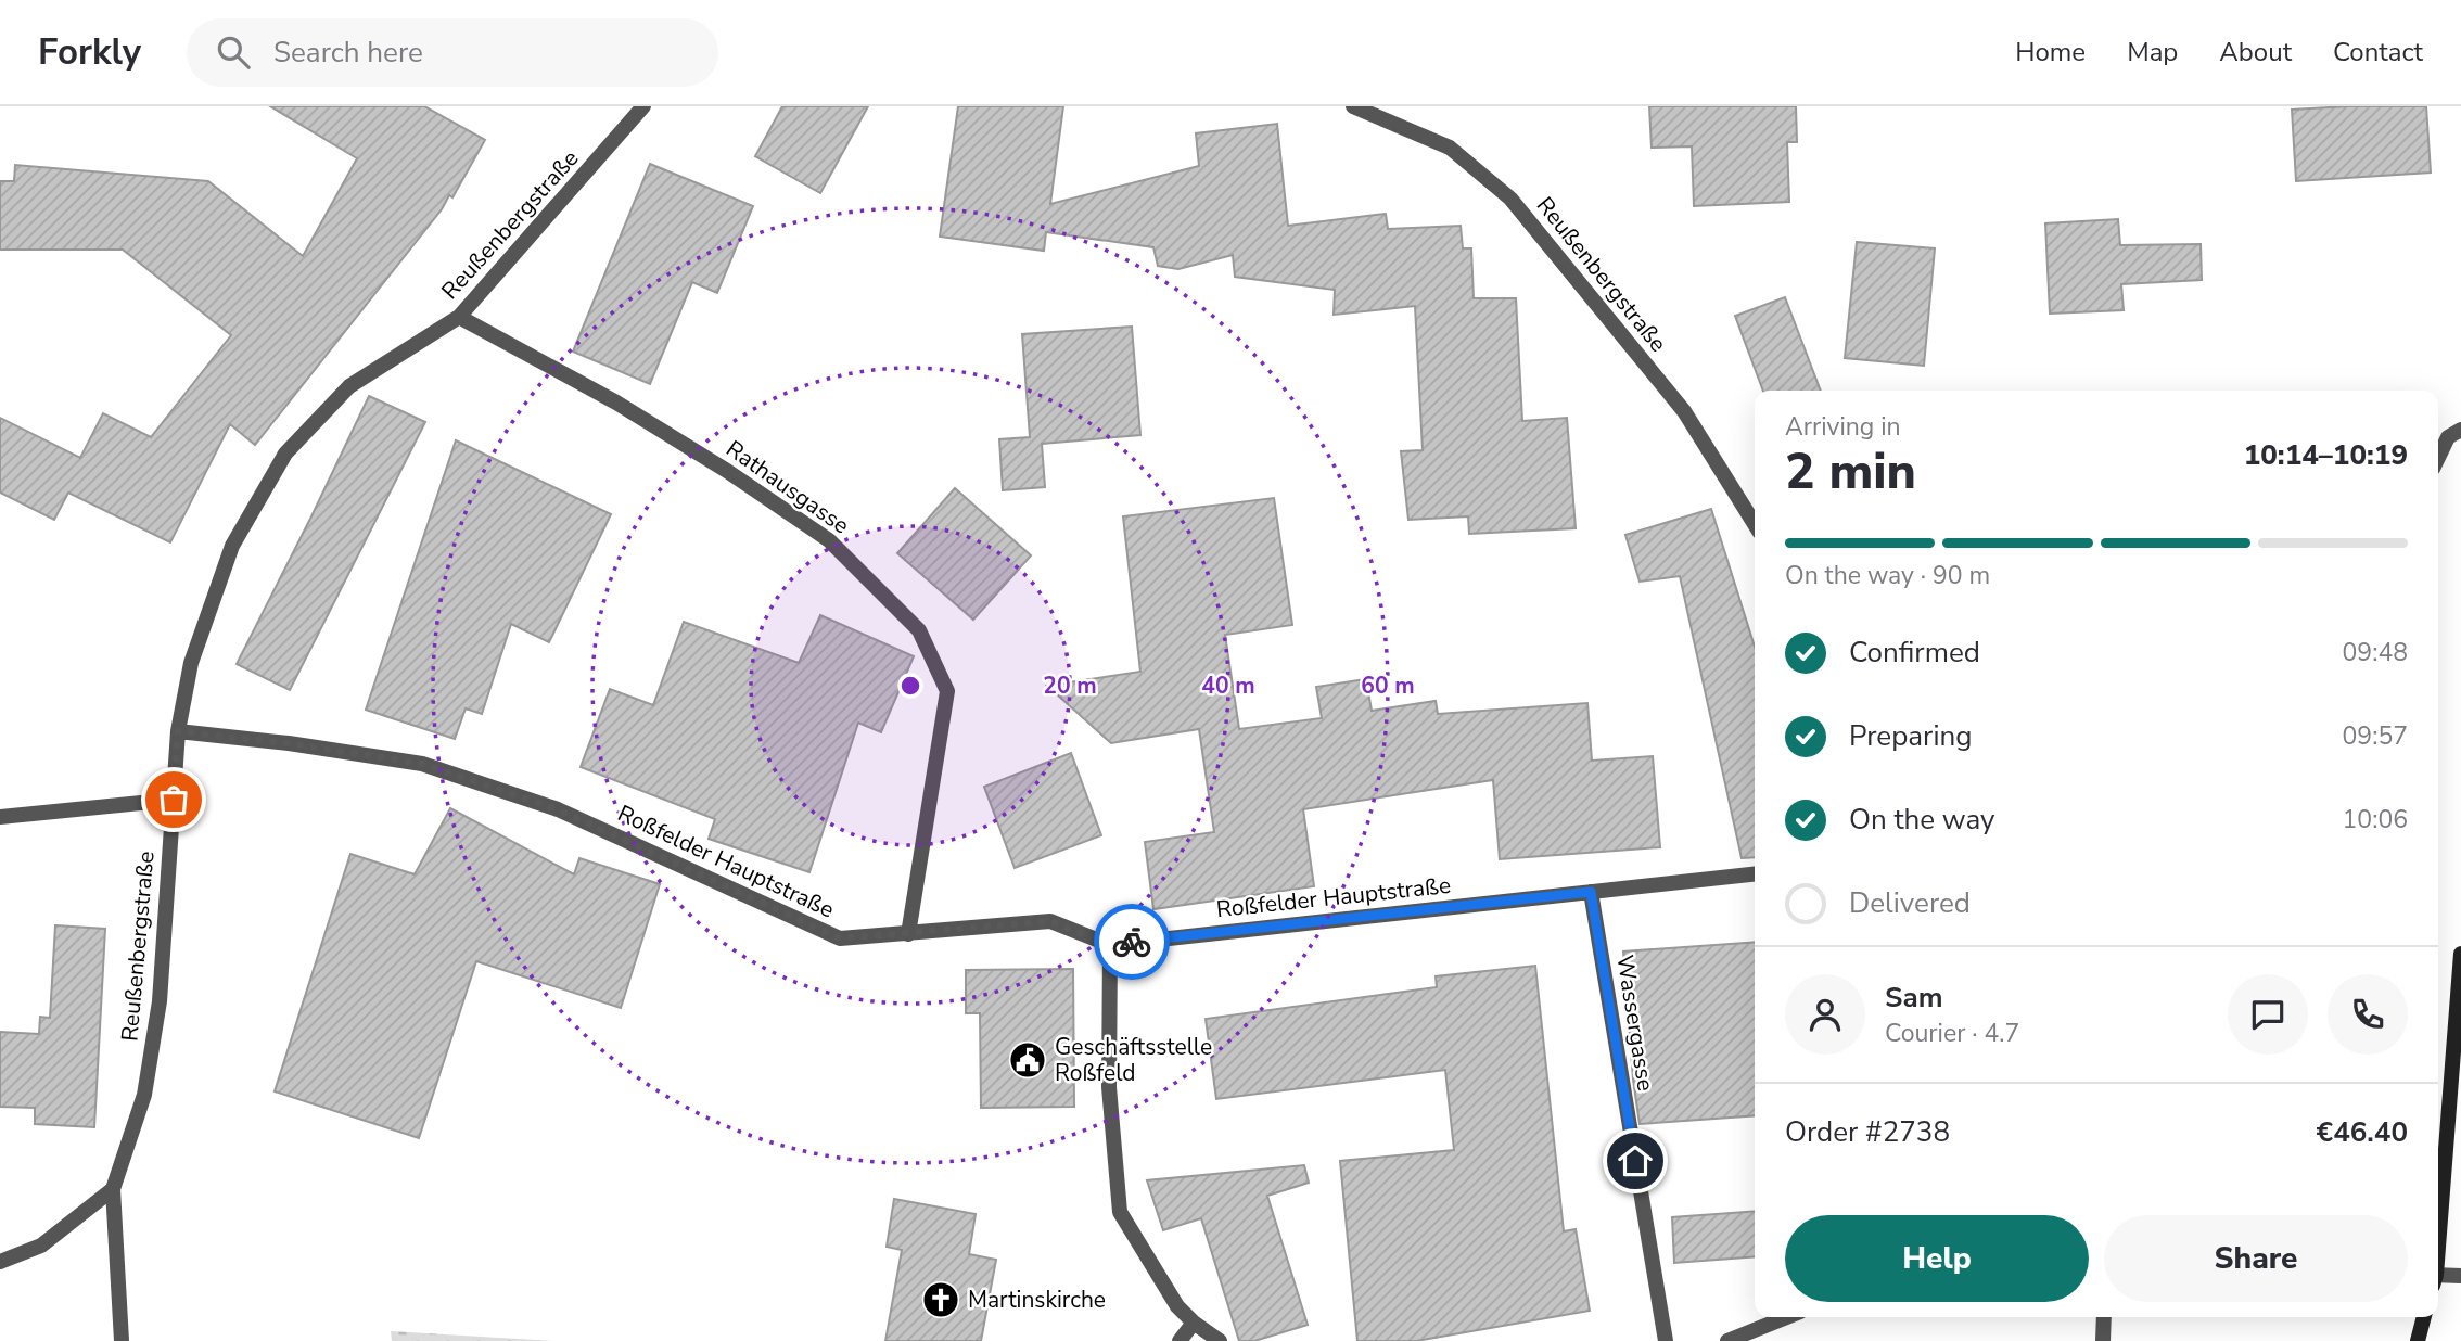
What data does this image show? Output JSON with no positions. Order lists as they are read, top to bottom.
{
  "streets": {
    "street": [
      "Reußenbergstraße",
      "Rathausgasse",
      "Roßfelder Hauptstraße",
      "Wassergasse"
    ]
  },
  "crossings": [
    ["Reußenbergstraße", "Rathausgasse"],
    ["Reußenbergstraße", "Roßfelder Hauptstraße"],
    ["Rathausgasse", "Roßfelder Hauptstraße"],
    ["Roßfelder Hauptstraße", "Wassergasse"]
  ],
  "places": {
    "public building": ["Geschäftsstelle Roßfeld"],
    "church": ["Martinskirche"]
  },
  "page": {
    "header": "Forkly",
    "search": "Search here",
    "nav": [
      "Home",
      "Map",
      "About",
      "Contact"
    ],
    "heading": ["2 min", "Arriving in", "10:14–10:19"],
    "panel": [
      "Sam",
      "Courier · 4.7",
      "Order #2738",
      "€46.40"
    ],
    "bar": "On the way · 90 m",
    "list": [
      ["Confirmed", "09:48"],
      ["Preparing", "09:57"],
      ["On the way", "10:06"],
      "Delivered"
    ],
    "buttons": ["Help", "Share"]
  },
  "rings": ["20 m", "40 m", "60 m"]
}
